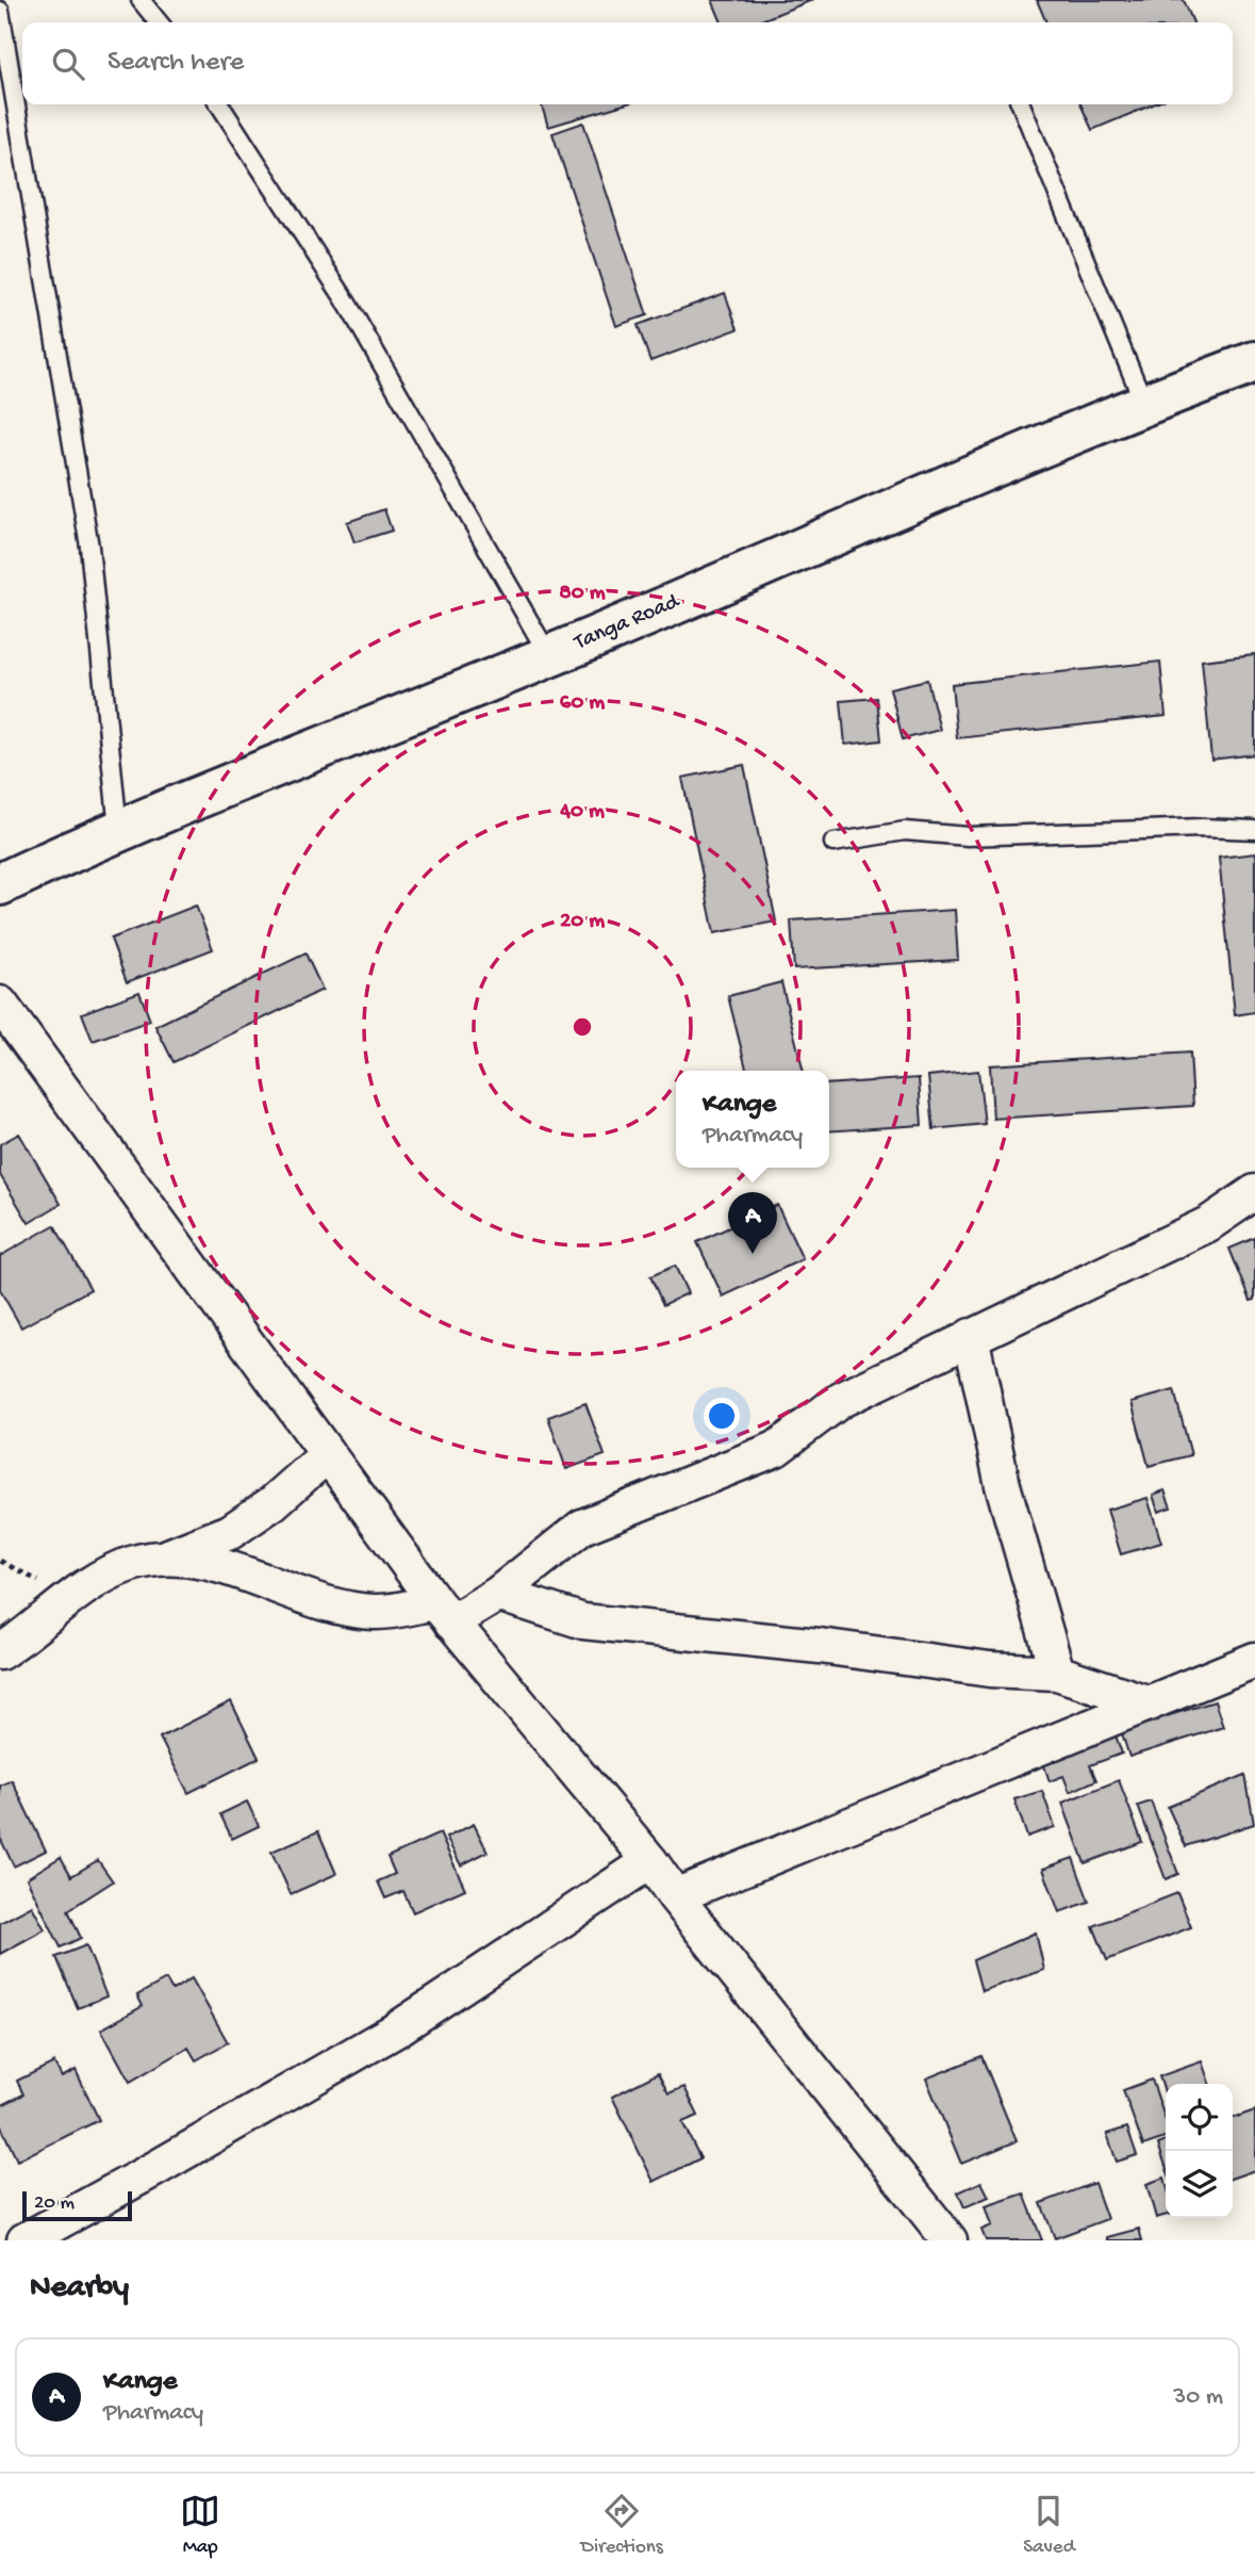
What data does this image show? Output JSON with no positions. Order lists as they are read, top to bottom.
{
  "streets": {
    "highway": ["Tanga Road"]
  },
  "scale_bar": "20 m",
  "page": {
    "search": "Search here",
    "popup": ["Kange", "Pharmacy"],
    "pins": "A",
    "scale": "20 m",
    "heading": "Nearby",
    "list": [
      {
        "mark": "A",
        "name": "Kange",
        "note": "Pharmacy",
        "value": "30 m"
      }
    ],
    "nav": ["Map", "Directions", "Saved"]
  },
  "rings": [
    "80 m",
    "60 m",
    "40 m",
    "20 m"
  ]
}
